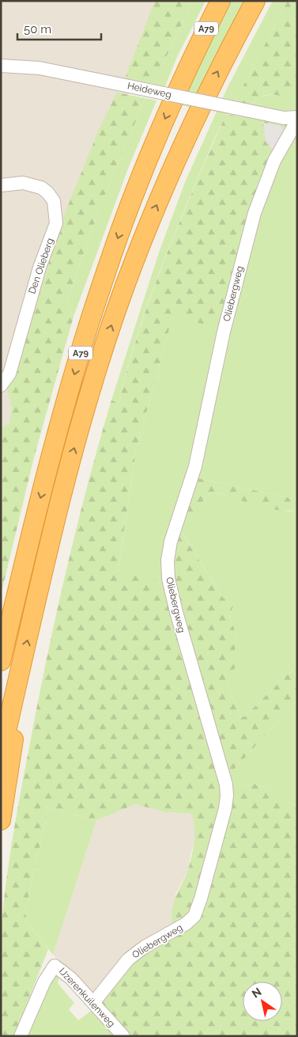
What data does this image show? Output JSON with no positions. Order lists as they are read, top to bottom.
{
  "streets": {
    "highway": ["A79"],
    "street": [
      "Heideweg",
      "Den Olieberg",
      "Oliebergweg",
      "IJzerenkuilenweg"
    ]
  },
  "crossings": [
    ["Oliebergweg", "IJzerenkuilenweg"]
  ],
  "scale_bar": "50 m",
  "north": "top left"
}
